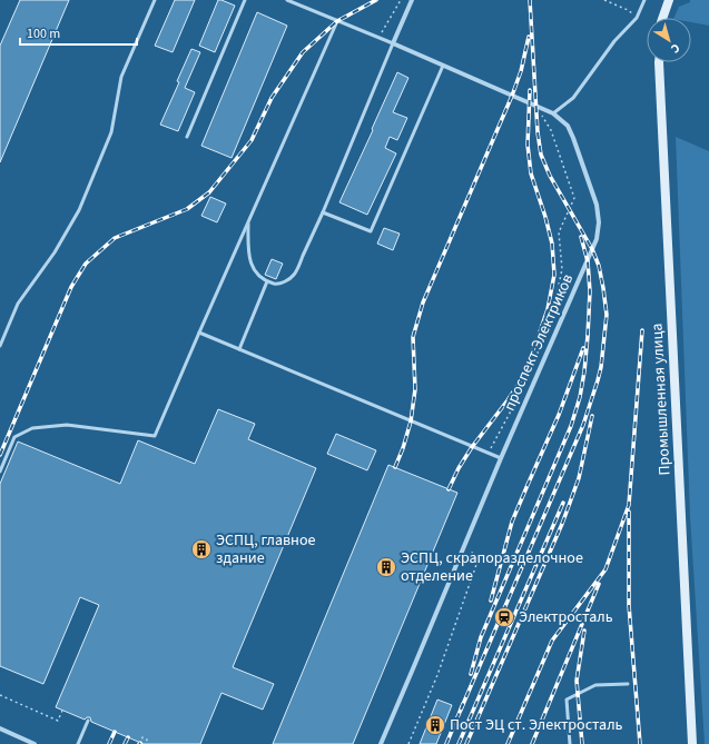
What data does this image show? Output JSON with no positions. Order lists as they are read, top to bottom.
{
  "streets": {
    "street": ["проспект Электриков", "Промышленная улица"]
  },
  "places": {
    "building": ["ЭСПЦ, главное здание", "ЭСПЦ, скрапоразделочное отделение", "Пост ЭЦ ст. Электросталь"],
    "station": ["Электросталь"]
  },
  "scale_bar": "100 m",
  "north": "bottom right"
}
